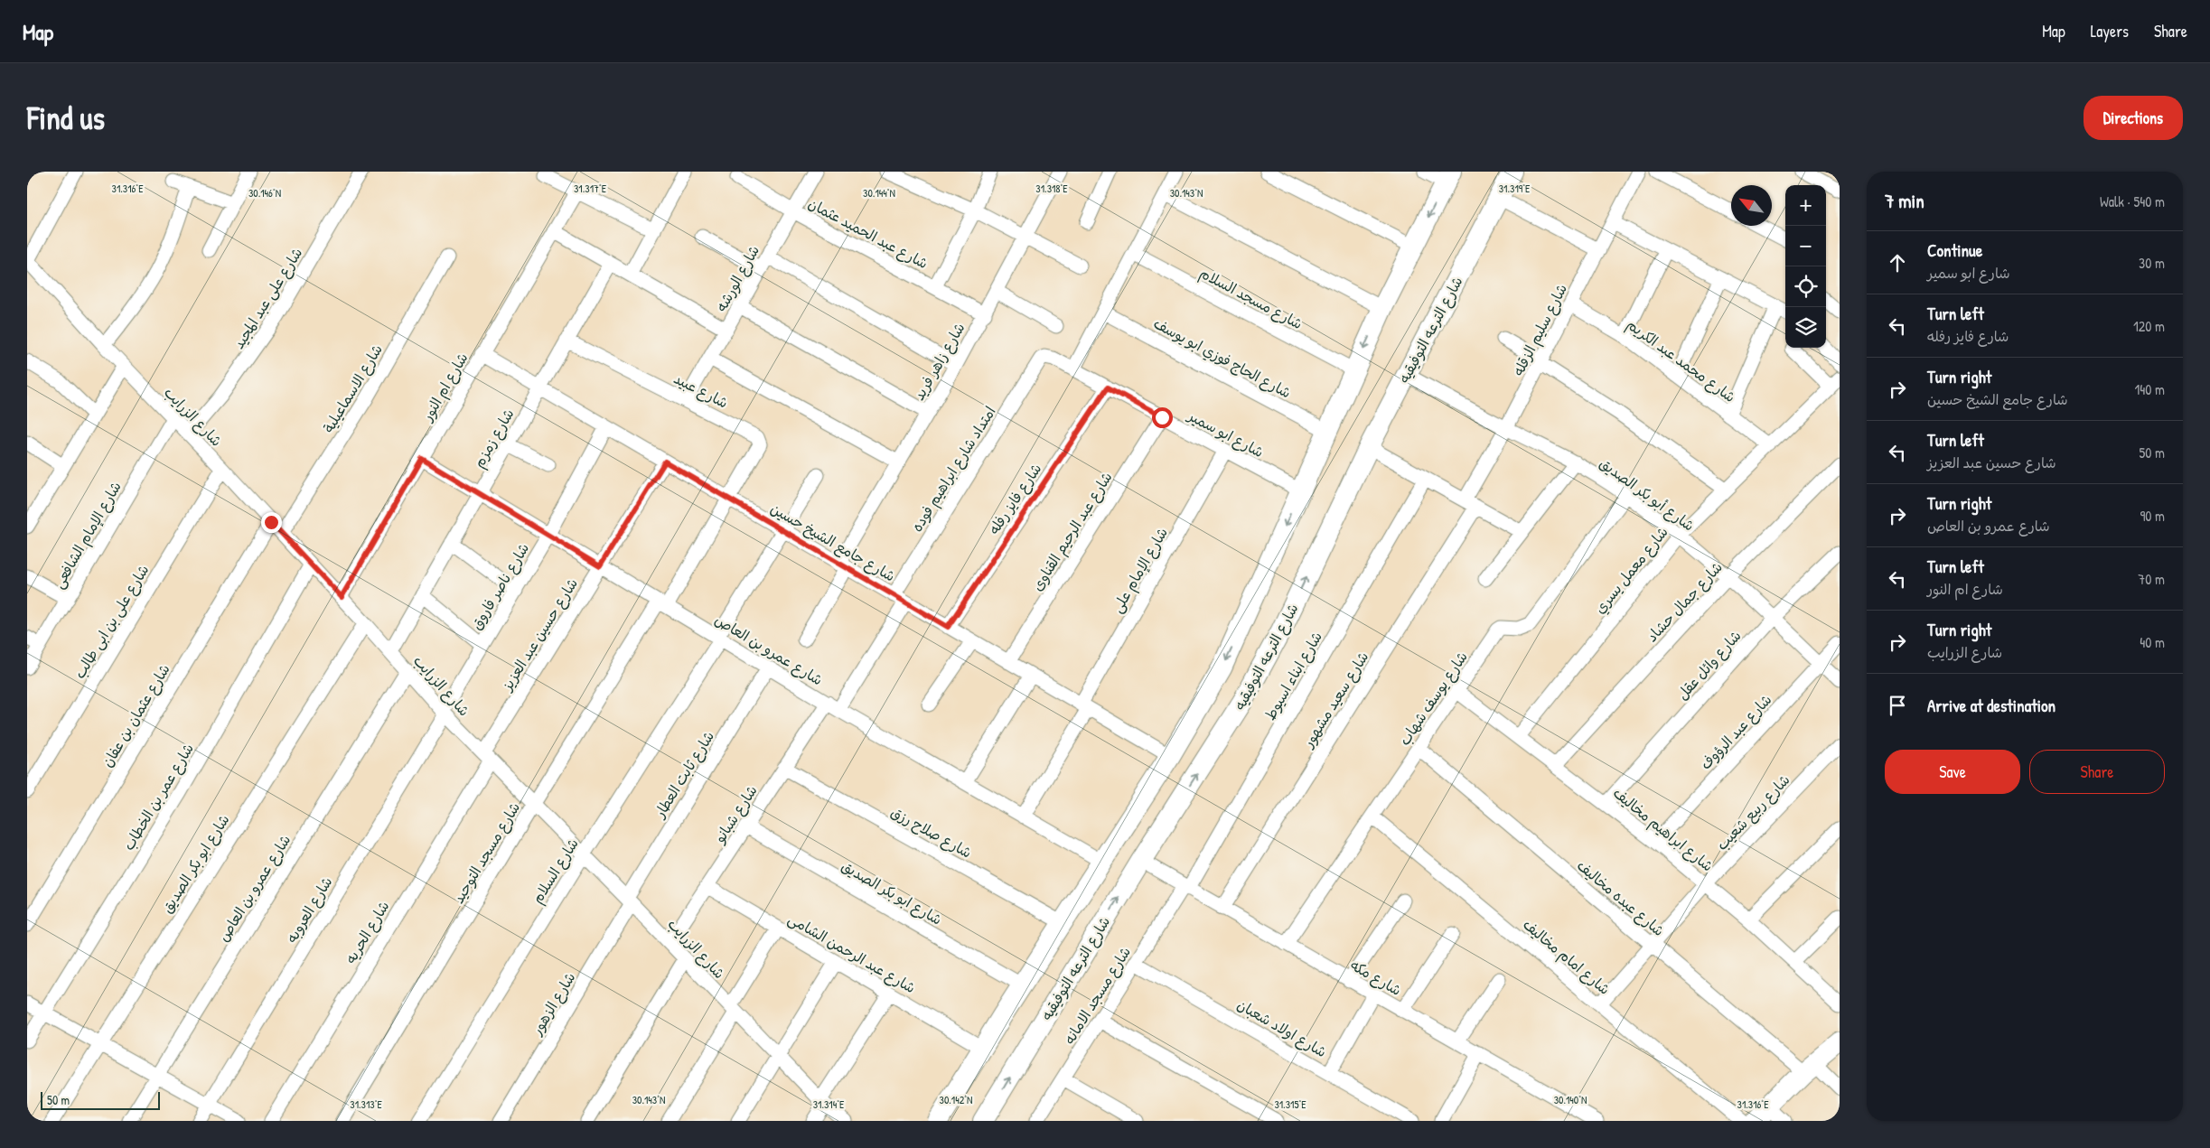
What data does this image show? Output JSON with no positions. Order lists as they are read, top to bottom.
{
  "streets": {
    "main road": ["شارع الترعه التوفيقيه"],
    "street": [
      "شارع عبد الحميد عثمان",
      "شارع الورشه",
      "شارع على عبد المجيد",
      "شارع مسجد السلام",
      "شارع سليم الزقله",
      "شارع الحاج فوزي ابو يوسف",
      "شارع محمد عبد الكريم",
      "شارع زاهر فريد",
      "شارع ام النور",
      "شارع الاسماعيلية",
      "شارع عبيد",
      "شارع الزرايب",
      "شارع ابو سمير",
      "شارع زمزم",
      "امتداد شارع ابراهيم فوده",
      "شارع أبو بكر الصديق",
      "شارع فايز رفله",
      "شارع عبد الرحيم القناوى",
      "شارع الإمام الشافعى",
      "شارع جامع الشيخ حسين",
      "شارع الإمام على",
      "شارع معمل يسري",
      "شارع ناصر فاروق",
      "شارع جمال حشاد",
      "شارع على بن ابى طالب",
      "شارع حسين عبد العزيز",
      "شارع عمرو بن العاص",
      "شارع وائل عقل",
      "شارع ابناء اسيوط",
      "شارع يوسف شهاب",
      "شارع سعيد مشهور",
      "شارع عثمان بن عفان",
      "شارع عبد الرؤوف",
      "شارع ثابت العطار",
      "شارع عمر بن الخطاب",
      "شارع ربيع شعيب",
      "شارع شبانو",
      "شارع ابراهيم مخاليف",
      "شارع صلاح رزق",
      "شارع مسجد التوحيد",
      "شارع ابو بكر الصديق",
      "شارع السلام",
      "شارع عبده مخاليف",
      "شارع العروبه",
      "شارع الحريه",
      "شارع عبد الرحمن الشامى",
      "شارع امام مخاليف",
      "شارع مكه",
      "شارع مسجد الامانه",
      "شارع الزهور",
      "شارع اولاد شعبان"
    ]
  },
  "crossings": [
    ["شارع عبد الحميد عثمان", "شارع الورشه"],
    ["شارع عبد الحميد عثمان", "شارع زاهر فريد"],
    ["شارع الورشه", "شارع عبيد"],
    ["شارع على عبد المجيد", "شارع الزرايب"],
    ["شارع الترعه التوفيقيه", "شارع أبو بكر الصديق"],
    ["شارع الترعه التوفيقيه", "شارع مكه"],
    ["شارع سليم الزقله", "شارع محمد عبد الكريم"],
    ["شارع سليم الزقله", "شارع أبو بكر الصديق"],
    ["شارع سليم الزقله", "شارع سعيد مشهور"],
    ["شارع محمد عبد الكريم", "شارع معمل يسري"],
    ["شارع زاهر فريد", "شارع جامع الشيخ حسين"],
    ["شارع ام النور", "شارع الزرايب"],
    ["شارع ام النور", "شارع جامع الشيخ حسين"],
    ["شارع ام النور", "شارع عمرو بن العاص"],
    ["شارع الاسماعيلية", "شارع الزرايب"],
    ["شارع عبيد", "شارع زمزم"],
    ["شارع عبيد", "شارع جامع الشيخ حسين"],
    ["شارع عبيد", "شارع مسجد التوحيد"],
    ["شارع الزرايب", "شارع زمزم"],
    ["شارع الزرايب", "شارع الإمام الشافعى"],
    ["شارع الزرايب", "شارع ناصر فاروق"],
    ["شارع الزرايب", "شارع على بن ابى طالب"],
    ["شارع الزرايب", "شارع حسين عبد العزيز"],
    ["شارع الزرايب", "شارع عمرو بن العاص"],
    ["شارع الزرايب", "شارع عثمان بن عفان"],
    ["شارع الزرايب", "شارع ثابت العطار"],
    ["شارع الزرايب", "شارع عمر بن الخطاب"],
    ["شارع الزرايب", "شارع شبانو"],
    ["شارع الزرايب", "شارع مسجد التوحيد"],
    ["شارع الزرايب", "شارع ابو بكر الصديق"],
    ["شارع الزرايب", "شارع السلام"],
    ["شارع الزرايب", "شارع العروبه"],
    ["شارع الزرايب", "شارع الحريه"],
    ["شارع الزرايب", "شارع الزهور"],
    ["شارع ابو سمير", "امتداد شارع ابراهيم فوده"],
    ["شارع ابو سمير", "شارع فايز رفله"],
    ["شارع ابو سمير", "شارع عبد الرحيم القناوى"],
    ["شارع ابو سمير", "شارع الإمام على"],
    ["شارع زمزم", "شارع جامع الشيخ حسين"],
    ["شارع زمزم", "شارع عمرو بن العاص"],
    ["امتداد شارع ابراهيم فوده", "شارع جامع الشيخ حسين"],
    ["امتداد شارع ابراهيم فوده", "شارع عمرو بن العاص"],
    ["امتداد شارع ابراهيم فوده", "شارع شبانو"],
    ["شارع أبو بكر الصديق", "شارع معمل يسري"],
    ["شارع أبو بكر الصديق", "شارع جمال حشاد"],
    ["شارع أبو بكر الصديق", "شارع وائل عقل"],
    ["شارع أبو بكر الصديق", "شارع يوسف شهاب"],
    ["شارع أبو بكر الصديق", "شارع عبد الرؤوف"],
    ["شارع فايز رفله", "شارع جامع الشيخ حسين"],
    ["شارع عبد الرحيم القناوى", "شارع جامع الشيخ حسين"],
    ["شارع جامع الشيخ حسين", "شارع الإمام على"],
    ["شارع جامع الشيخ حسين", "شارع ناصر فاروق"],
    ["شارع جامع الشيخ حسين", "شارع حسين عبد العزيز"],
    ["شارع جامع الشيخ حسين", "شارع مسجد التوحيد"],
    ["شارع الإمام على", "شارع عمرو بن العاص"],
    ["شارع معمل يسري", "شارع ابراهيم مخاليف"],
    ["شارع ناصر فاروق", "شارع عمرو بن العاص"],
    ["شارع ناصر فاروق", "شارع العروبه"],
    ["شارع جمال حشاد", "شارع ابراهيم مخاليف"],
    ["شارع حسين عبد العزيز", "شارع عمرو بن العاص"],
    ["شارع حسين عبد العزيز", "شارع الحريه"],
    ["شارع عمرو بن العاص", "شارع ثابت العطار"],
    ["شارع عمرو بن العاص", "شارع شبانو"],
    ["شارع عمرو بن العاص", "شارع مسجد التوحيد"],
    ["شارع عمرو بن العاص", "شارع السلام"],
    ["شارع وائل عقل", "شارع ابراهيم مخاليف"],
    ["شارع ابناء اسيوط", "شارع مكه"],
    ["شارع ابناء اسيوط", "شارع مسجد الامانه"],
    ["شارع يوسف شهاب", "شارع ابراهيم مخاليف"],
    ["شارع يوسف شهاب", "شارع عبده مخاليف"],
    ["شارع يوسف شهاب", "شارع امام مخاليف"],
    ["شارع يوسف شهاب", "شارع مكه"],
    ["شارع سعيد مشهور", "شارع مكه"],
    ["شارع عبد الرؤوف", "شارع ابراهيم مخاليف"],
    ["شارع ثابت العطار", "شارع الزهور"],
    ["شارع ربيع شعيب", "شارع ابراهيم مخاليف"],
    ["شارع ربيع شعيب", "شارع عبده مخاليف"],
    ["شارع ربيع شعيب", "شارع امام مخاليف"],
    ["شارع شبانو", "شارع صلاح رزق"],
    ["شارع شبانو", "شارع ابو بكر الصديق"],
    ["شارع شبانو", "شارع عبد الرحمن الشامى"],
    ["شارع مكه", "شارع مسجد الامانه"],
    ["شارع مسجد الامانه", "شارع اولاد شعبان"]
  ],
  "scale_bar": "50 m",
  "north": "top left",
  "page": {
    "header": "Map",
    "nav": ["Map", "Layers", "Share"],
    "buttons": [
      "Directions",
      ["Save", "Share"]
    ],
    "title": "Find us",
    "heading": ["7 min", "Walk · 540 m"],
    "map_buttons": ["+", "−"],
    "list": [
      ["Continue", "شارع ابو سمير", "30 m"],
      ["Turn left", "شارع فايز رفله", "120 m"],
      ["Turn right", "شارع جامع الشيخ حسين", "140 m"],
      ["Turn left", "شارع حسين عبد العزيز", "50 m"],
      ["Turn right", "شارع عمرو بن العاص", "90 m"],
      ["Turn left", "شارع ام النور", "70 m"],
      ["Turn right", "شارع الزرايب", "40 m"],
      "Arrive at destination"
    ],
    "scale": "50 m"
  },
  "coordinates": [
    "31.316°E",
    "31.317°E",
    "31.318°E",
    "31.319°E",
    "30.146°N",
    "30.144°N",
    "30.143°N",
    "30.142°N",
    "30.140°N",
    "31.313°E",
    "31.314°E",
    "31.315°E"
  ]
}
